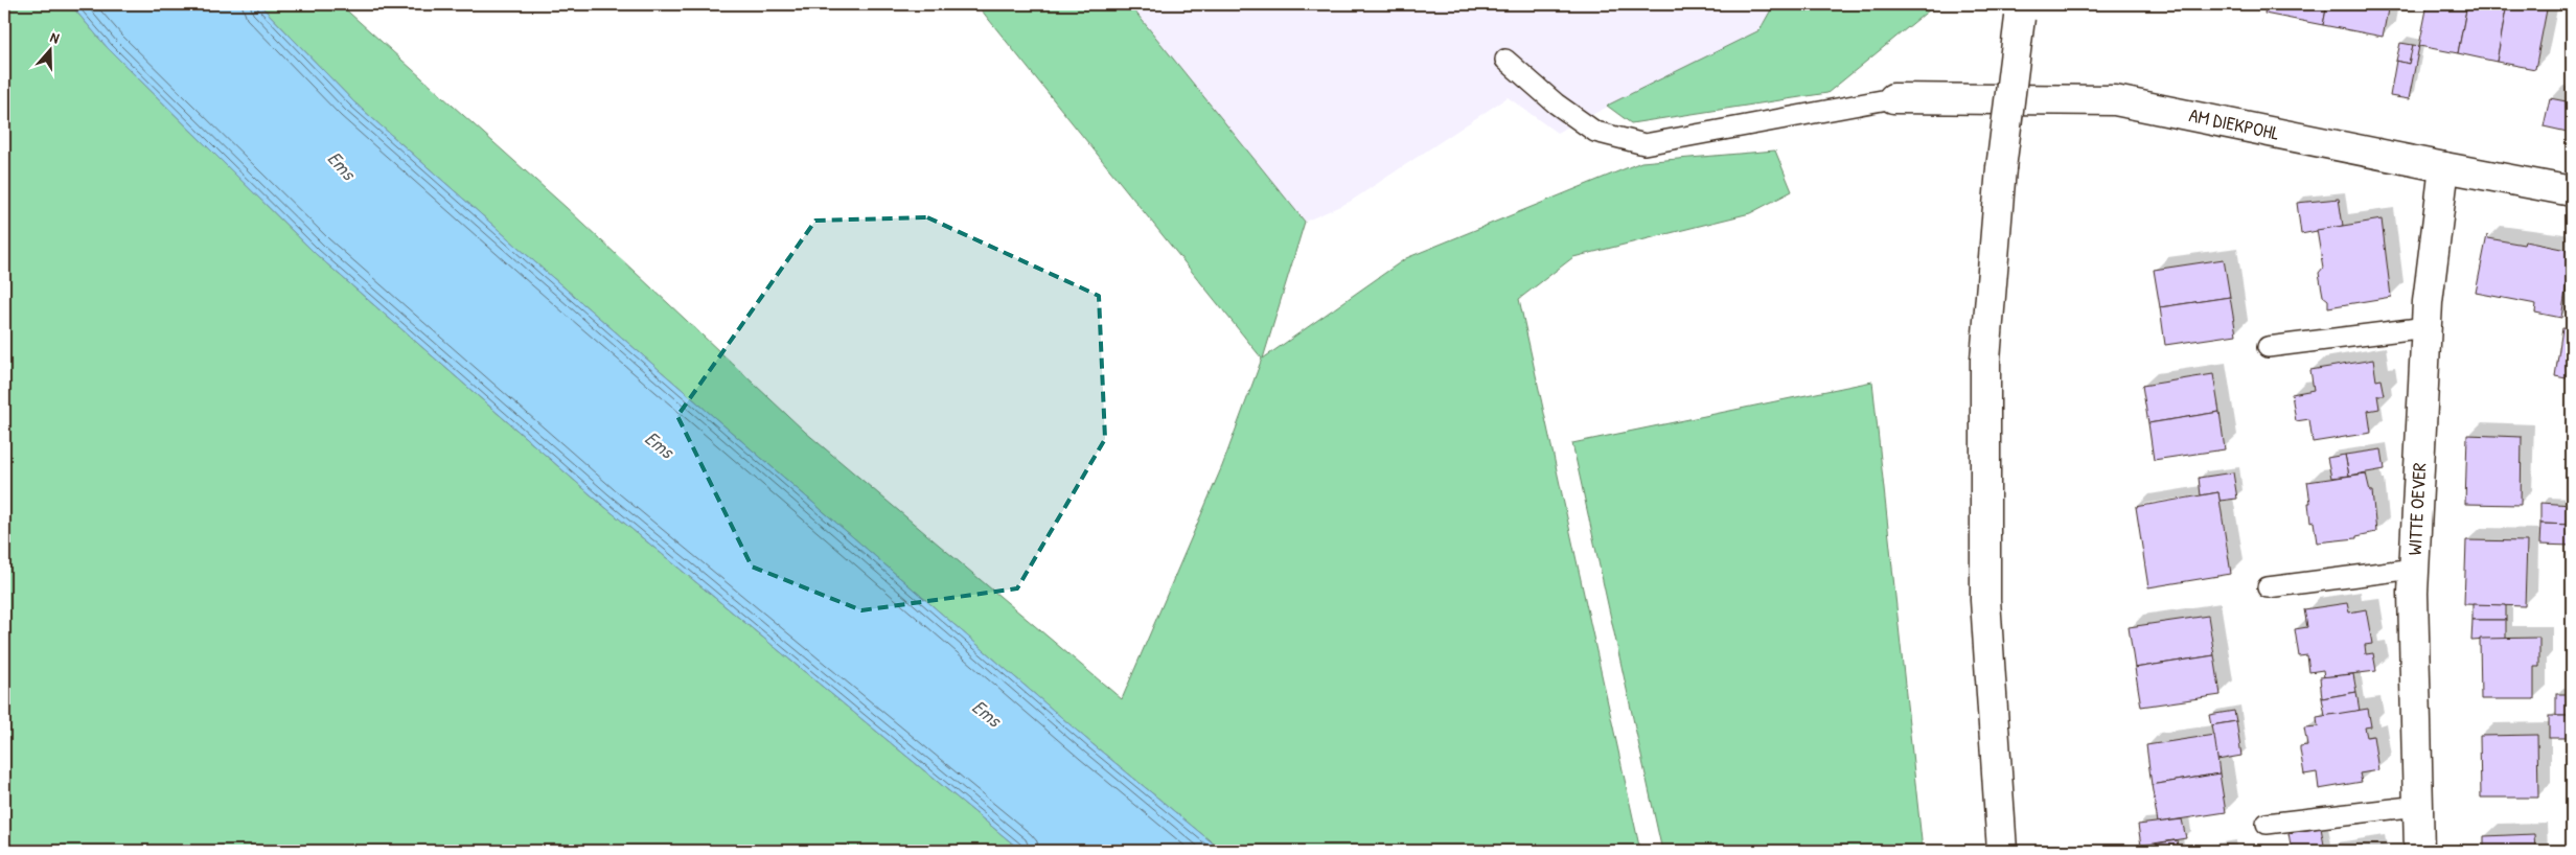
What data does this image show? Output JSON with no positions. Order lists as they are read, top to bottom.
{
  "streets": {
    "street": ["AM DIEKPOHL", "WITTE OEVER"]
  },
  "crossings": [
    ["AM DIEKPOHL", "WITTE OEVER"]
  ],
  "water": ["Ems"],
  "north": "top"
}
